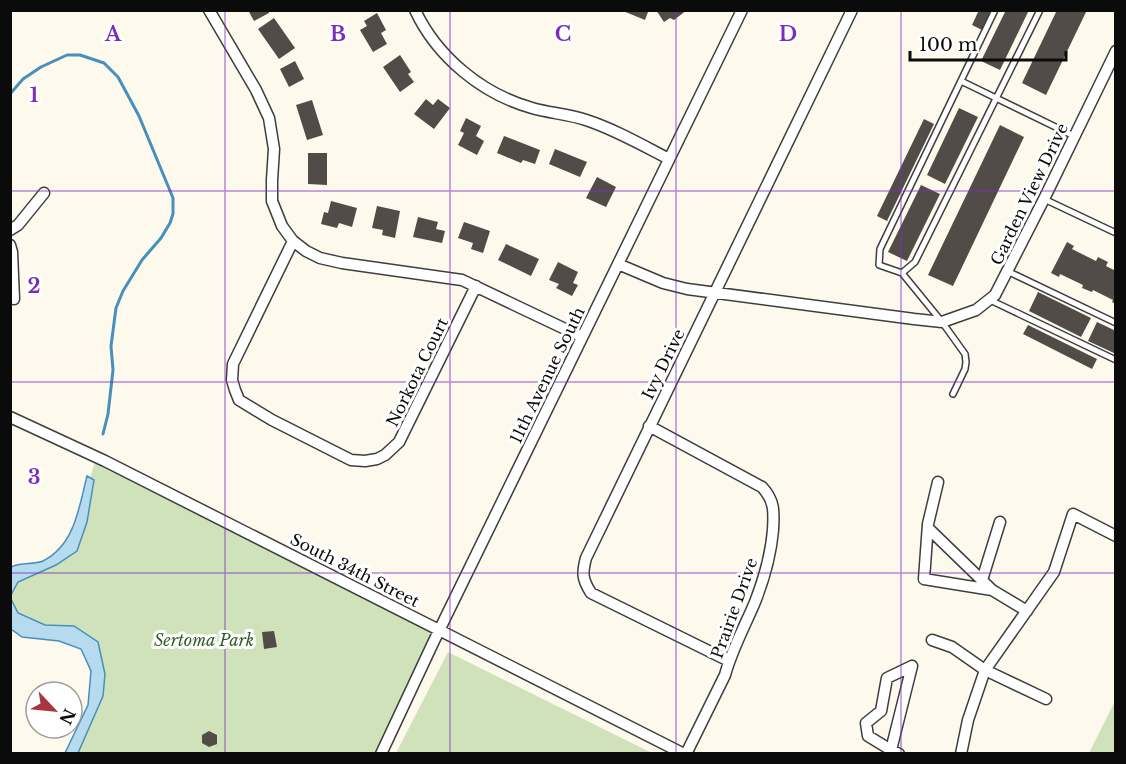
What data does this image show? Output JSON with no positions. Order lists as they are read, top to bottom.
{
  "streets": {
    "street": [
      "Garden View Drive",
      "Ivy Drive",
      "Norkota Court",
      "11th Avenue South",
      "South 34th Street",
      "Prairie Drive"
    ]
  },
  "crossings": [
    ["Ivy Drive", "Prairie Drive"],
    ["11th Avenue South", "South 34th Street"],
    ["South 34th Street", "Prairie Drive"]
  ],
  "parks": ["Sertoma Park"],
  "scale_bar": "100 m",
  "north": "bottom right",
  "grid": {
    "columns": [
      "A",
      "B",
      "C",
      "D"
    ],
    "rows": ["1", "2", "3"]
  }
}
